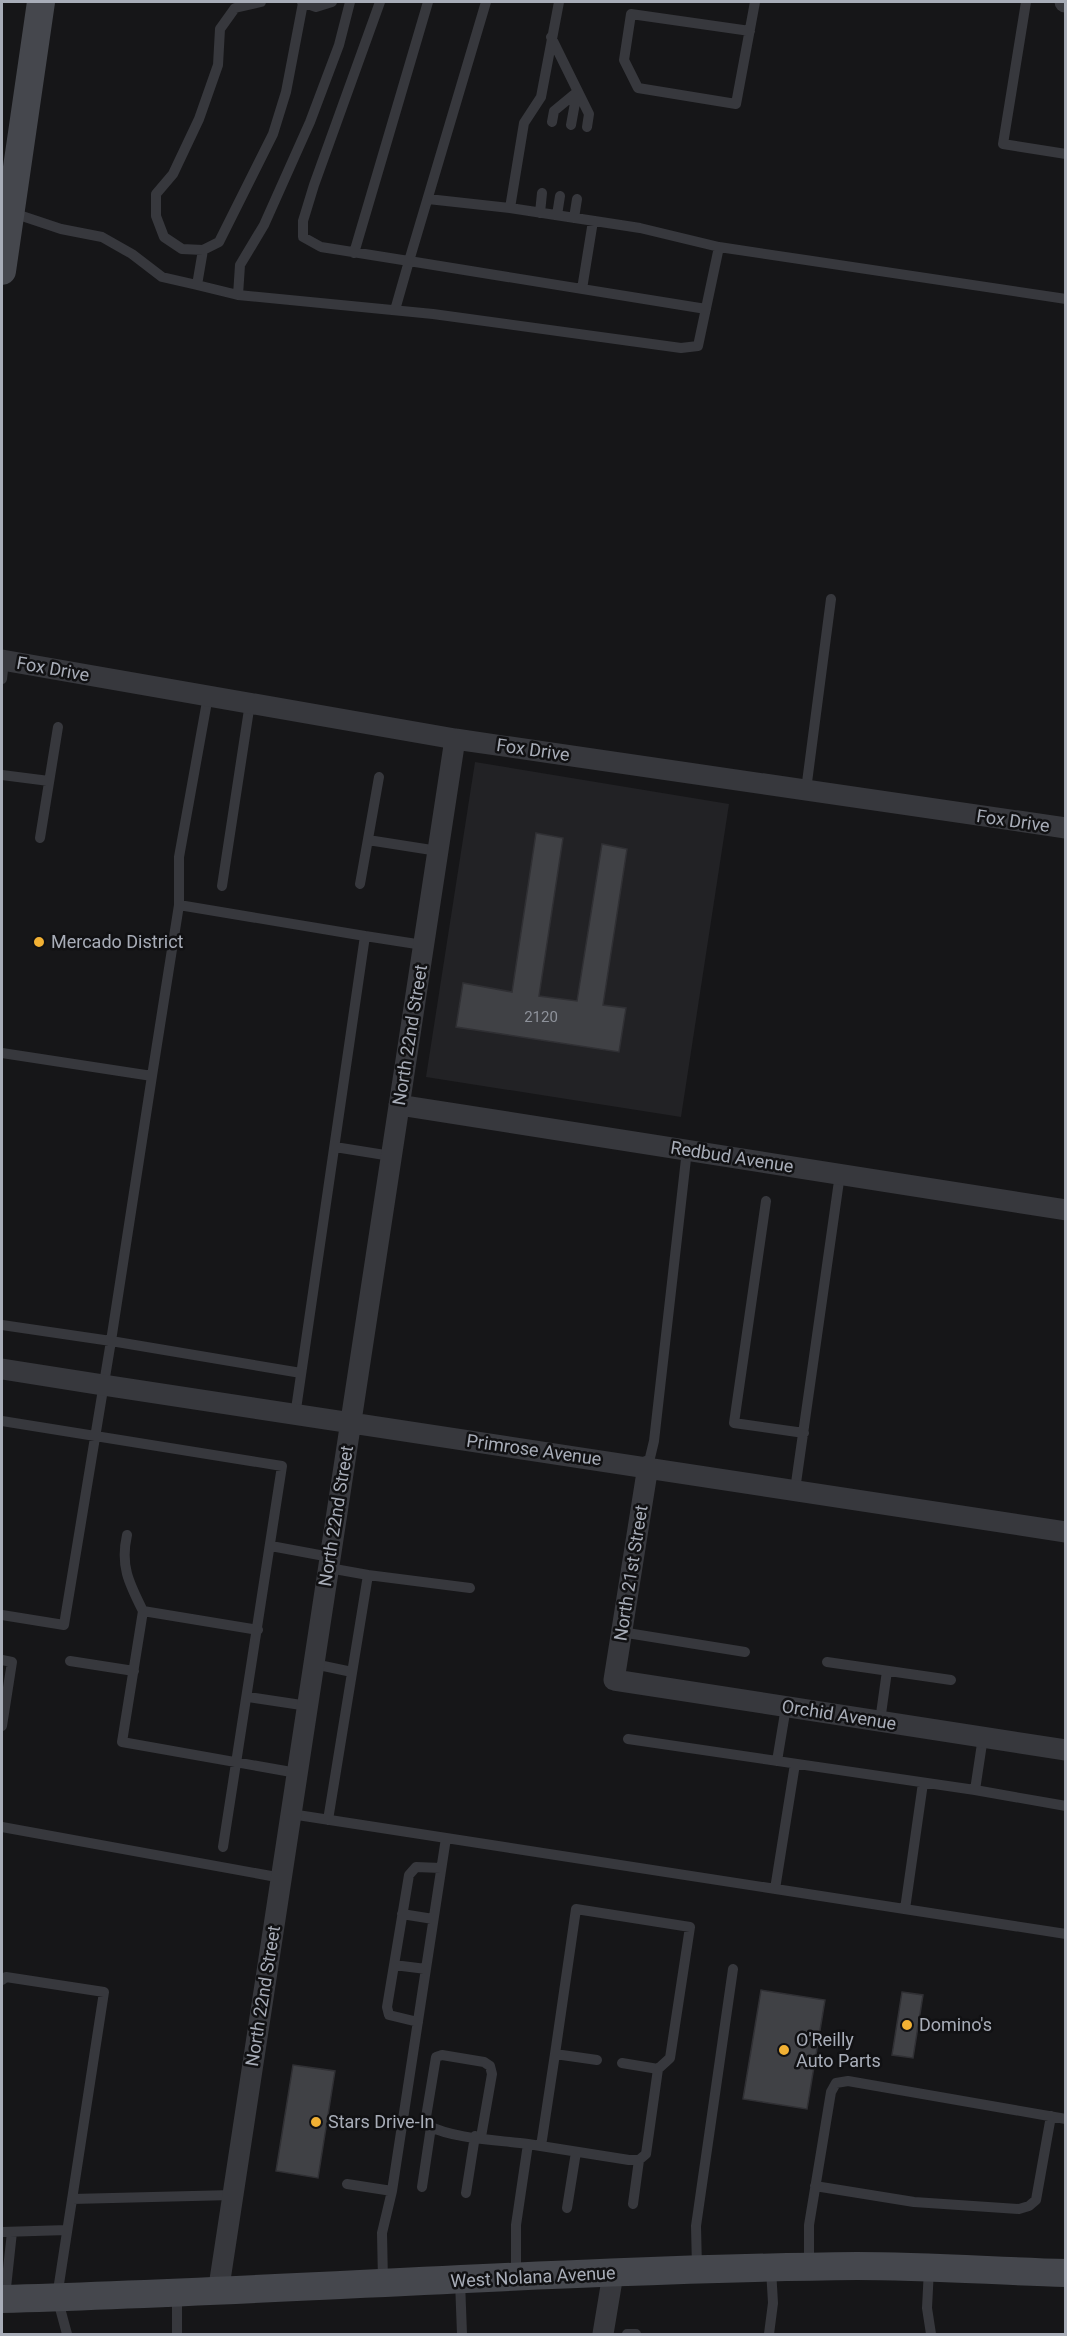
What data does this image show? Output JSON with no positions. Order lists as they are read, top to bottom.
{
  "streets": {
    "main road": ["West Nolana Avenue"],
    "street": [
      "Fox Drive",
      "North 22nd Street",
      "Redbud Avenue",
      "Primrose Avenue",
      "North 21st Street",
      "Orchid Avenue"
    ]
  },
  "crossings": [
    ["Fox Drive", "North 22nd Street"],
    ["North 22nd Street", "Redbud Avenue"],
    ["North 22nd Street", "Primrose Avenue"],
    ["North 22nd Street", "West Nolana Avenue"],
    ["Primrose Avenue", "North 21st Street"],
    ["North 21st Street", "Orchid Avenue"]
  ],
  "places": [
    "Mercado District",
    "Domino's",
    "O'Reilly Auto Parts",
    "Stars Drive-In"
  ],
  "house_numbers": ["2120"]
}
